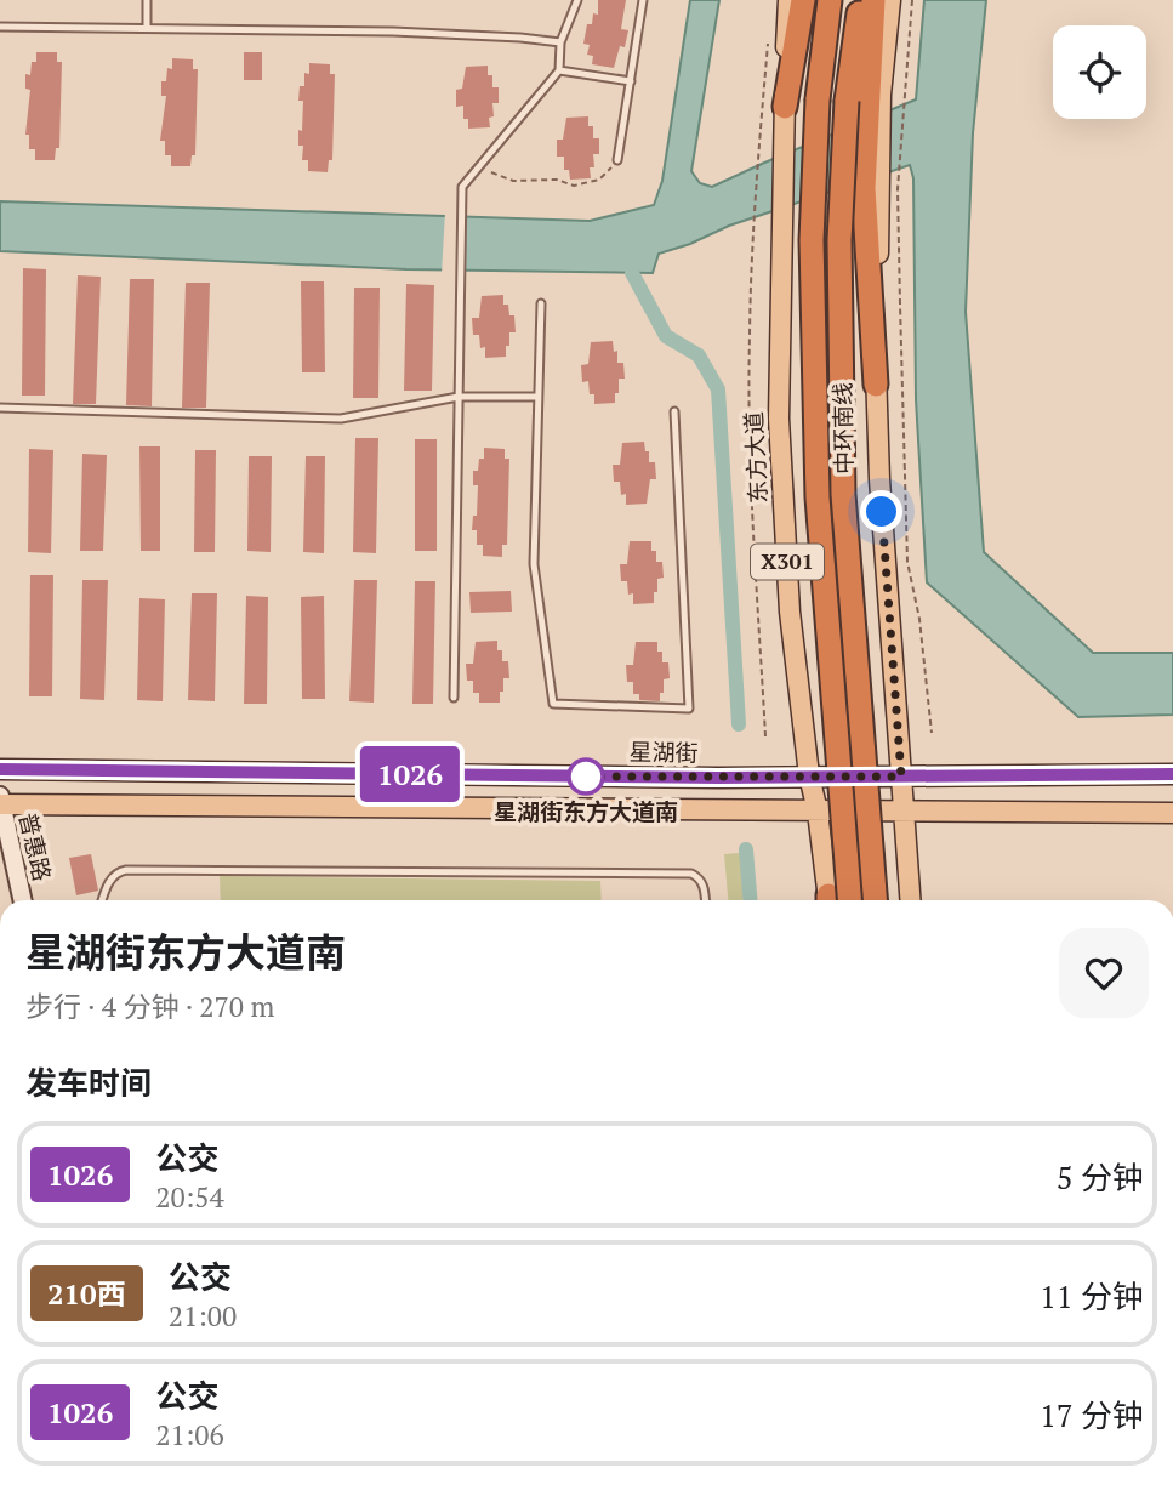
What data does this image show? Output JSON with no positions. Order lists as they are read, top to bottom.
{
  "streets": {
    "highway": ["中环南线"],
    "main road": [
      "东方大道",
      "X301",
      "星湖街",
      "普惠路"
    ]
  },
  "crossings": [
    ["东方大道", "星湖街"]
  ],
  "places": ["星湖街东方大道南"],
  "lines": ["bus line 1026"],
  "page": {
    "on_map": "1026",
    "heading": [
      ["星湖街东方大道南", "步行 · 4 分钟 · 270 m"],
      "发车时间"
    ],
    "list": [
      {
        "mark": "1026",
        "name": "公交",
        "note": "20:54",
        "value": "5 分钟"
      },
      {
        "mark": "210西",
        "name": "公交",
        "note": "21:00",
        "value": "11 分钟"
      },
      {
        "mark": "1026",
        "name": "公交",
        "note": "21:06",
        "value": "17 分钟"
      }
    ]
  }
}
